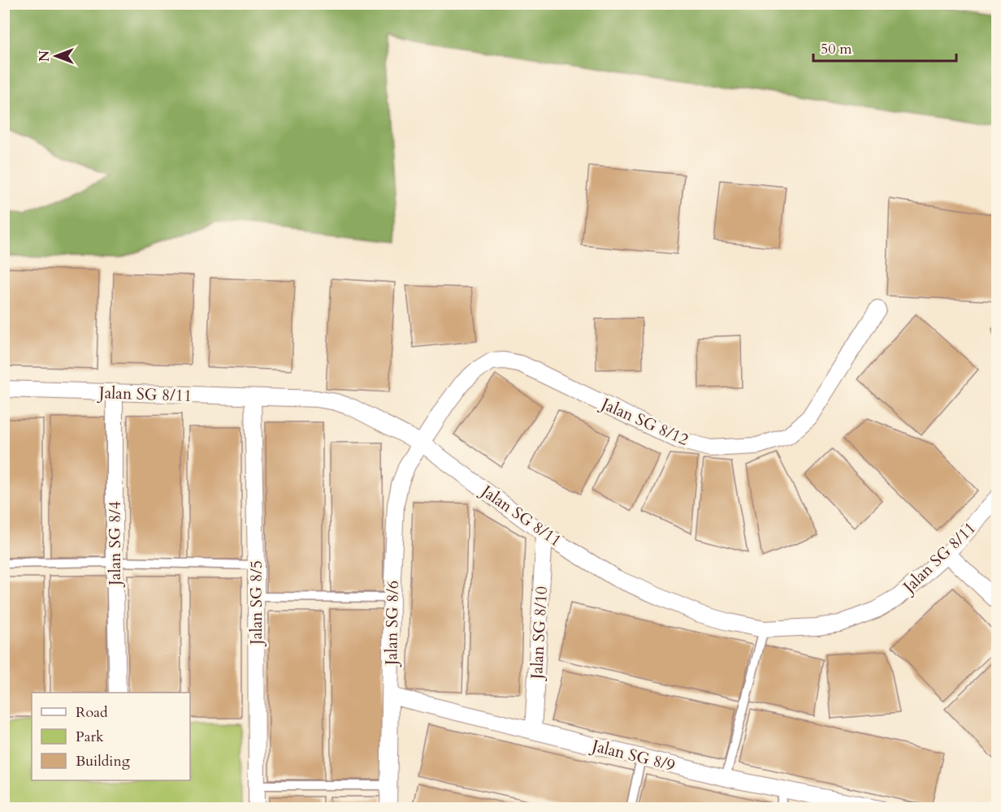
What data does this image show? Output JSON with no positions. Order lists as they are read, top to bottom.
{
  "streets": {
    "street": [
      "Jalan SG 8/11",
      "Jalan SG 8/12",
      "Jalan SG 8/4",
      "Jalan SG 8/5",
      "Jalan SG 8/6",
      "Jalan SG 8/10",
      "Jalan SG 8/9"
    ]
  },
  "crossings": [
    ["Jalan SG 8/11", "Jalan SG 8/12"],
    ["Jalan SG 8/11", "Jalan SG 8/4"],
    ["Jalan SG 8/11", "Jalan SG 8/5"],
    ["Jalan SG 8/11", "Jalan SG 8/6"],
    ["Jalan SG 8/11", "Jalan SG 8/10"],
    ["Jalan SG 8/12", "Jalan SG 8/6"],
    ["Jalan SG 8/6", "Jalan SG 8/9"],
    ["Jalan SG 8/10", "Jalan SG 8/9"]
  ],
  "legend": ["Road", "Park", "Building"],
  "scale_bar": "50 m",
  "north": "left"
}
